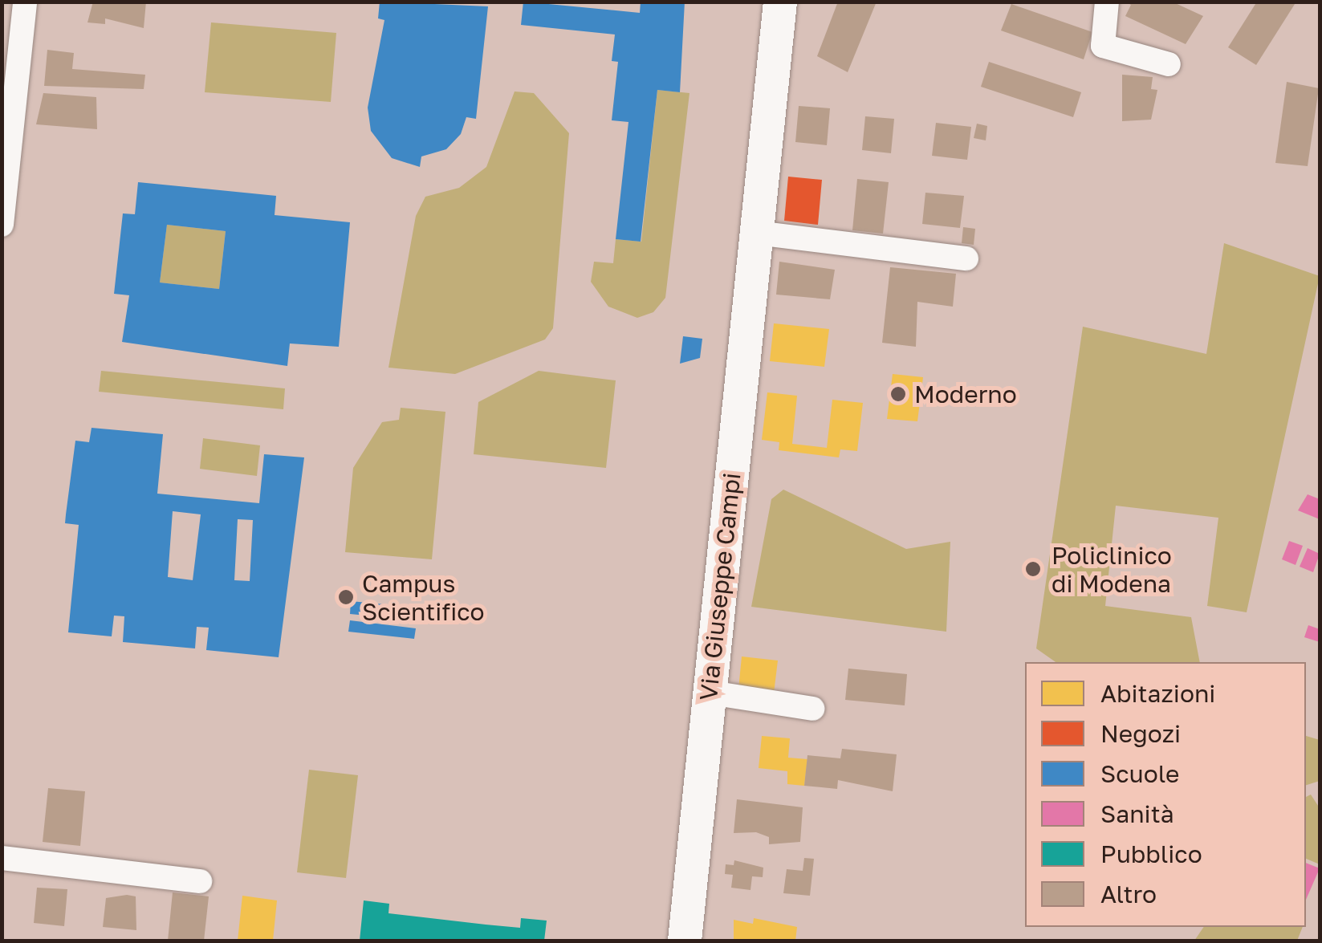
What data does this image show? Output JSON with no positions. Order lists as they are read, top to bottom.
{
  "streets": {
    "street": ["Via Giuseppe Campi"]
  },
  "places": ["Moderno", "Policlinico di Modena", "Campus Scientifico"],
  "legend": [
    "Abitazioni",
    "Negozi",
    "Scuole",
    "Sanità",
    "Pubblico",
    "Altro"
  ]
}
